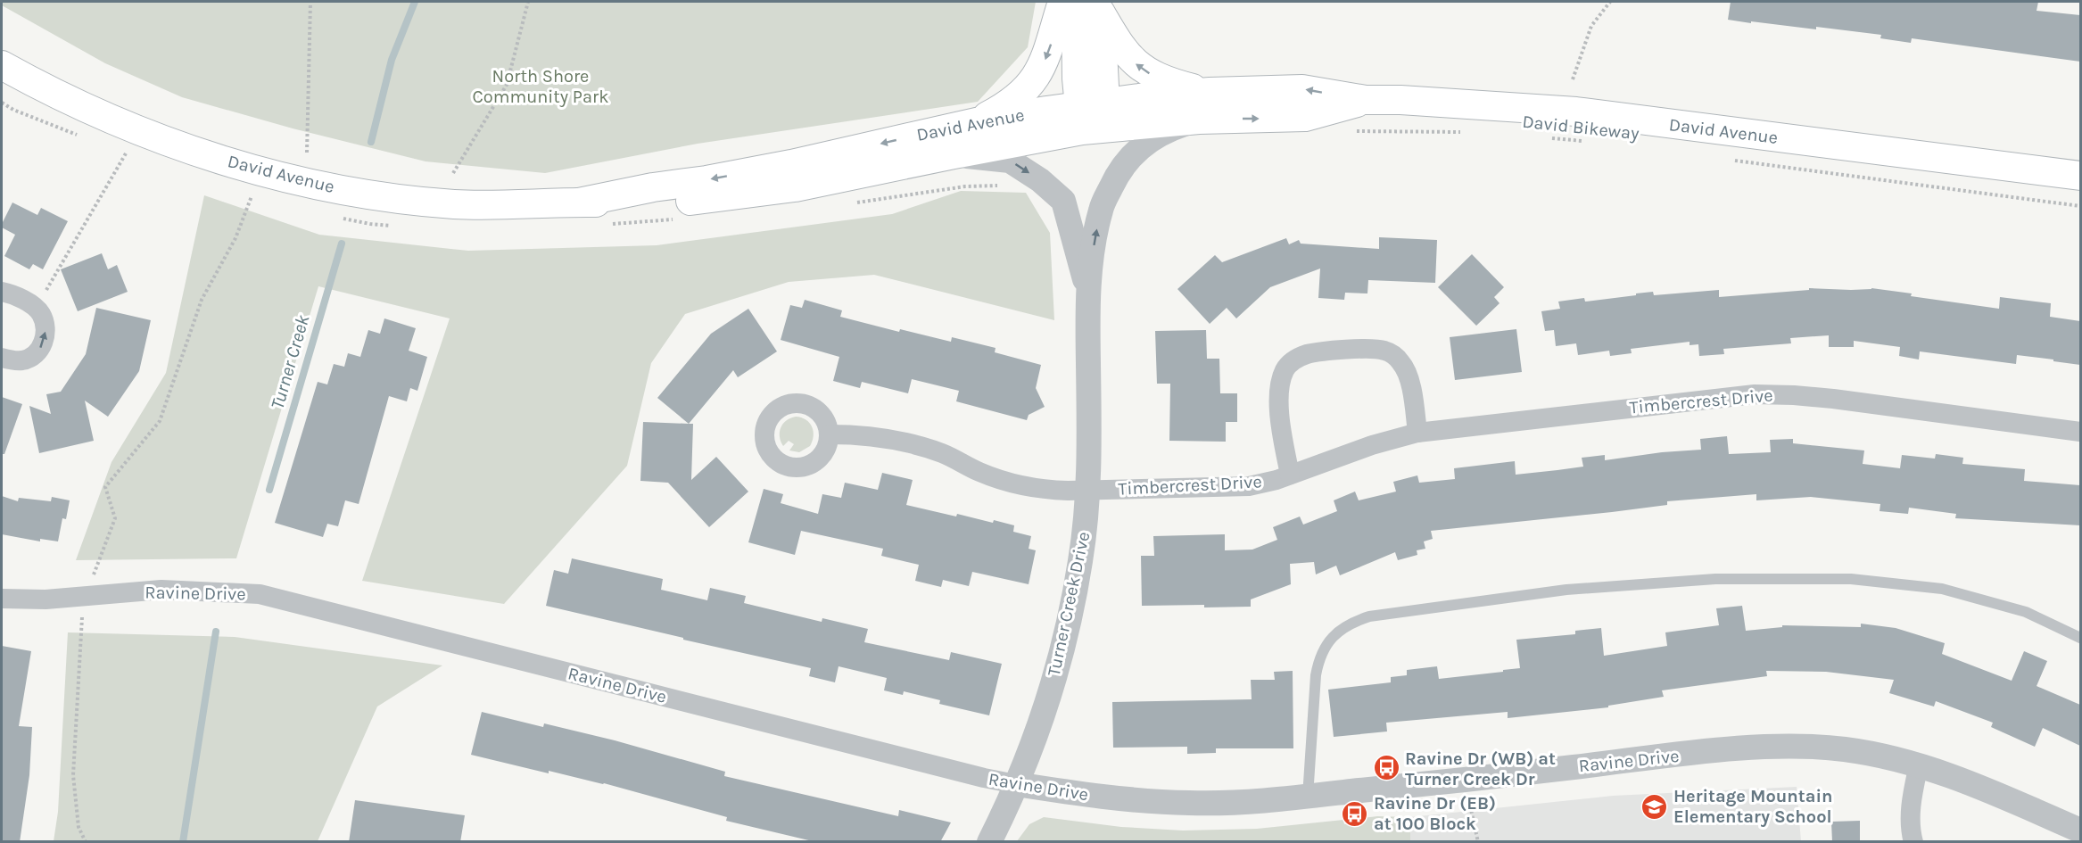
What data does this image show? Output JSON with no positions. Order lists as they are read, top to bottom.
{
  "streets": {
    "main road": ["David Avenue"],
    "street": ["Timbercrest Drive", "Ravine Drive", "Turner Creek Drive"],
    "path": ["David Bikeway"]
  },
  "crossings": [
    ["Timbercrest Drive", "Turner Creek Drive"],
    ["Ravine Drive", "Turner Creek Drive"]
  ],
  "water": ["Turner Creek"],
  "parks": ["North Shore Community Park"],
  "places": {
    "bus stop": ["Ravine Dr (WB) at Turner Creek Dr", "Ravine Dr (EB) at 100 Block"],
    "school or university": ["Heritage Mountain Elementary School"]
  }
}
